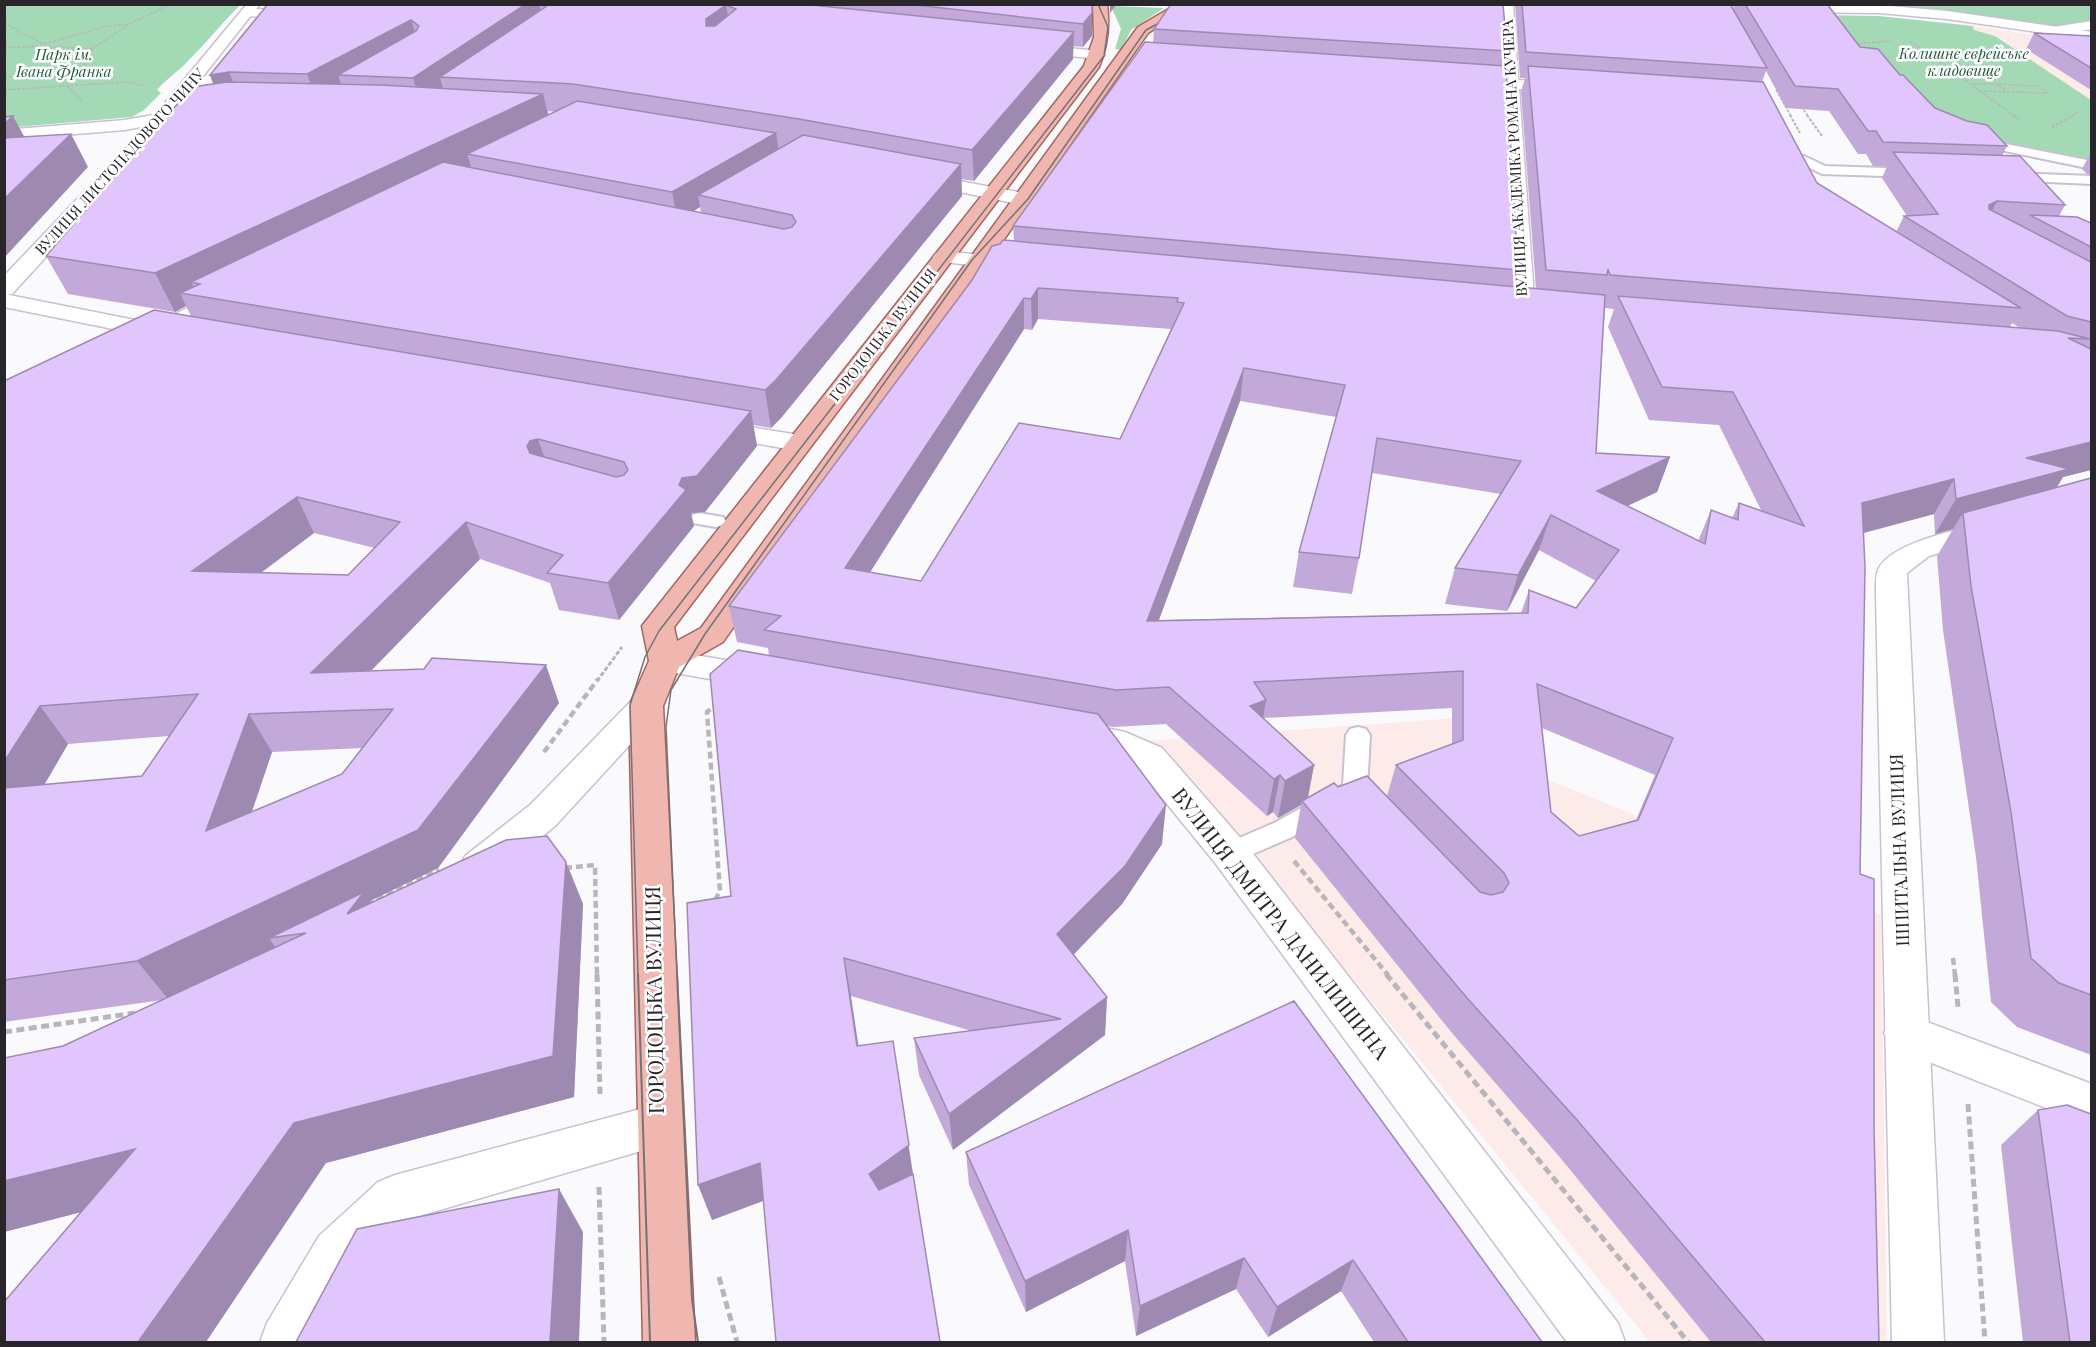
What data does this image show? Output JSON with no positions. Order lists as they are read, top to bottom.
{
  "streets": {
    "main road": ["ГОРОДОЦЬКА ВУЛИЦЯ"],
    "street": [
      "ВУЛИЦЯ АКАДЕМІКА РОМАНА КУЧЕРА",
      "ВУЛИЦЯ ЛИСТОПАДОВОГО ЧИНУ",
      "ШПИТАЛЬНА ВУЛИЦЯ",
      "ВУЛИЦЯ ДМИТРА ДАНИЛИШИНА"
    ]
  },
  "parks": ["Колишнє єврейське кладовище", "Парк ім. Івана Франка"]
}
